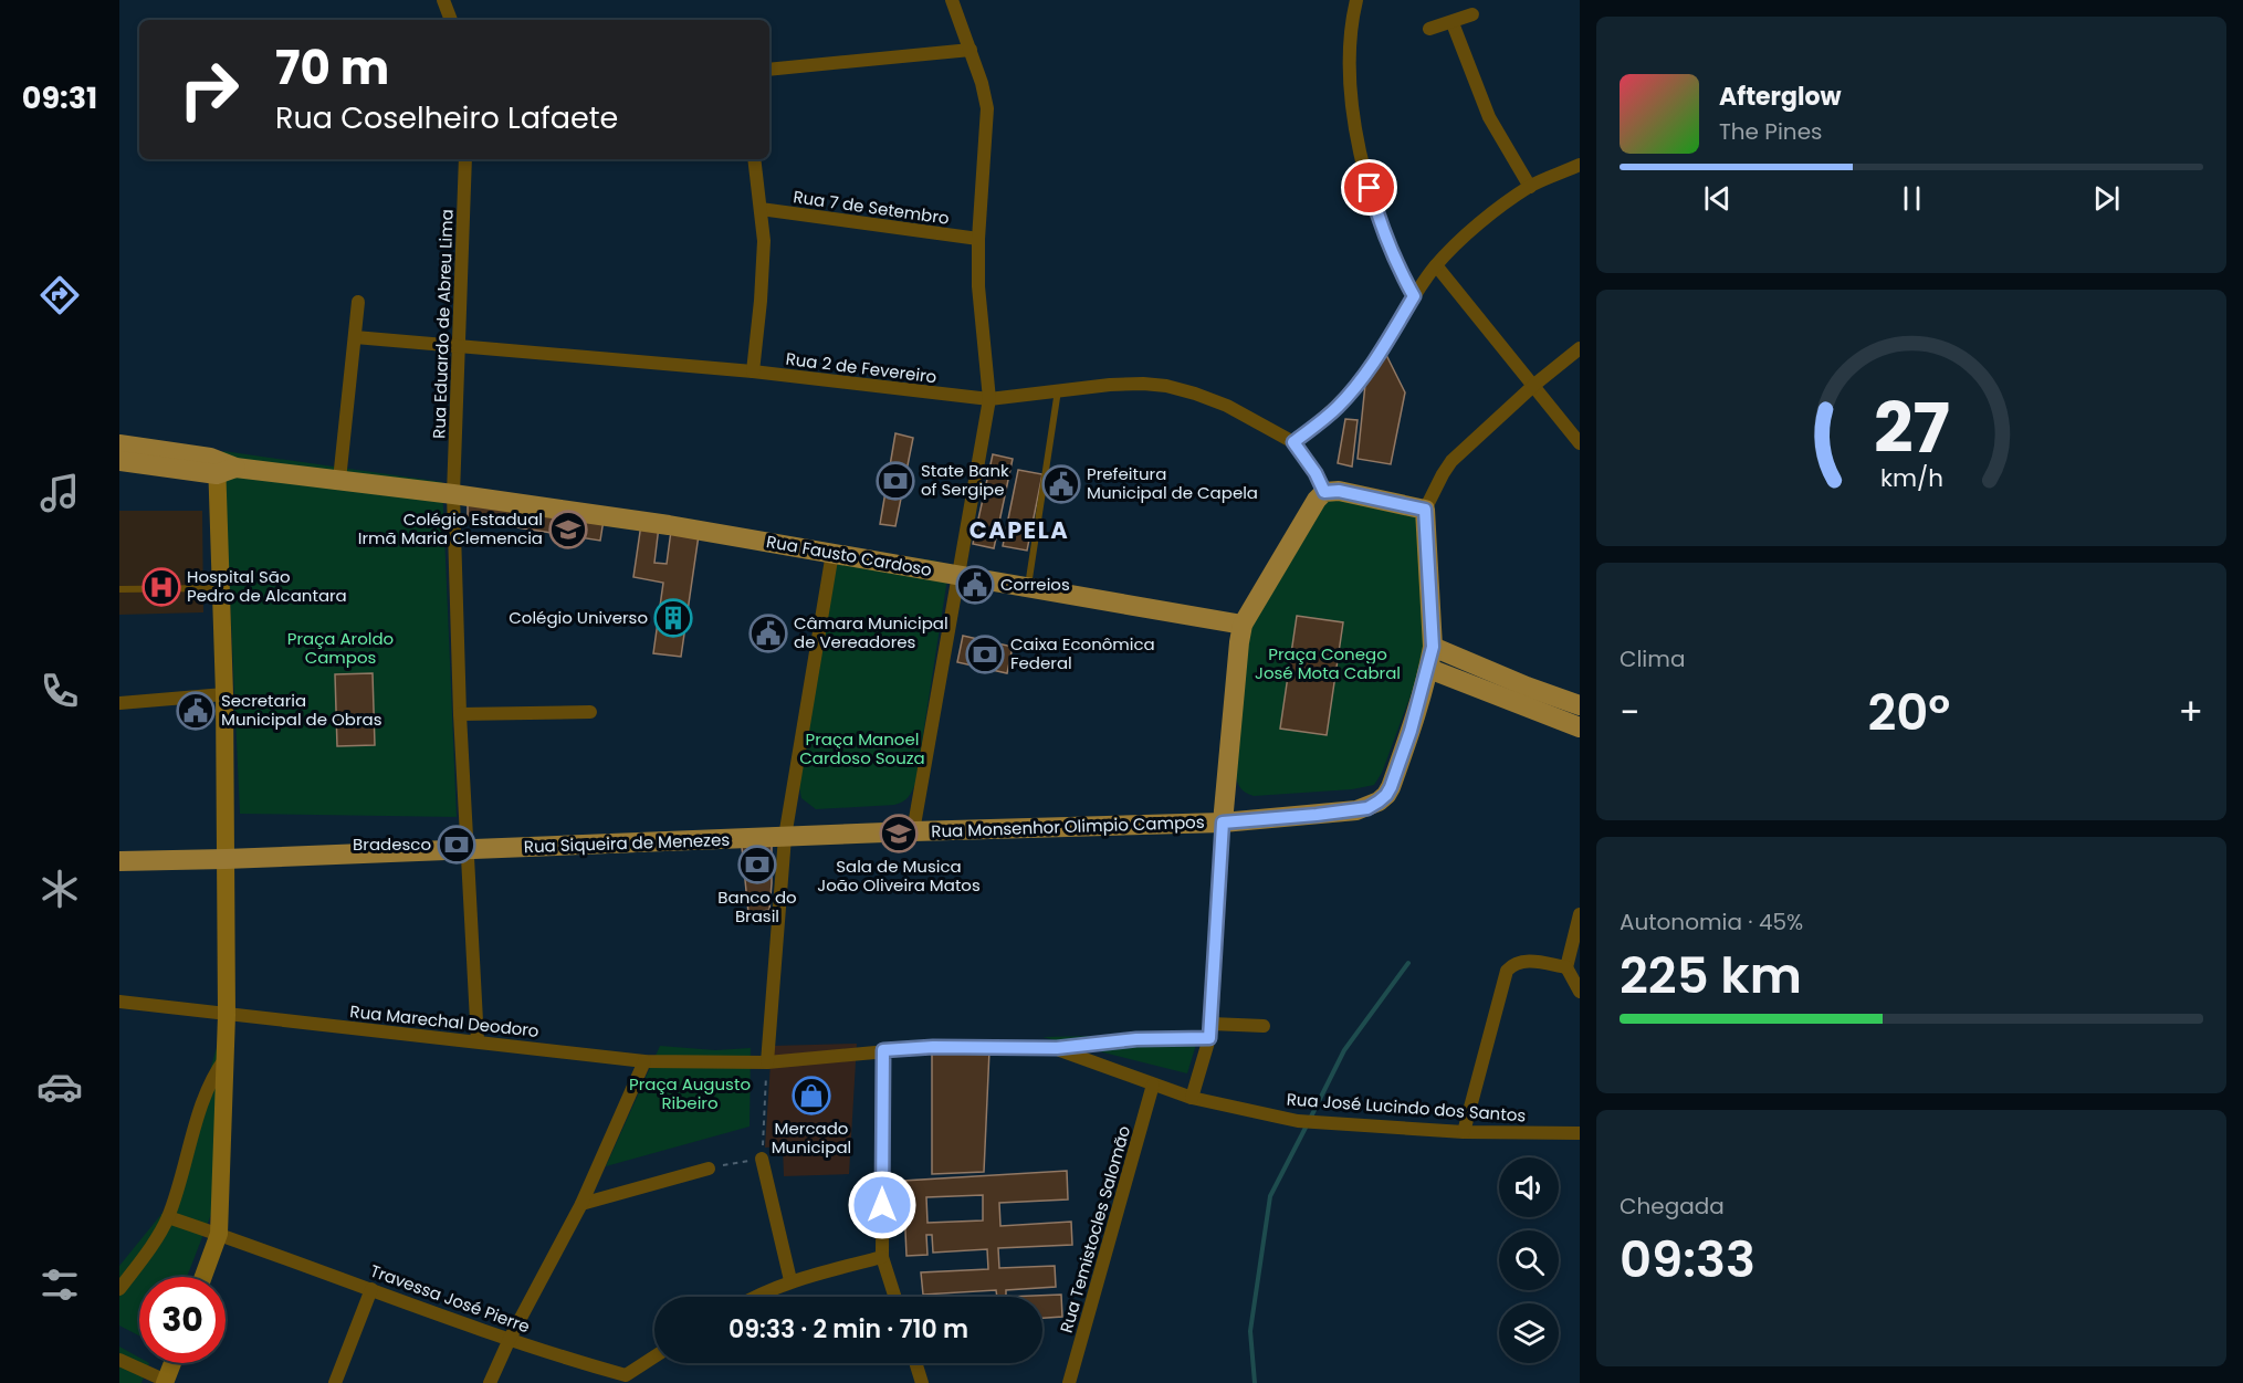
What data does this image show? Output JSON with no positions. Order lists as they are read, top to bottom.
{
  "streets": {
    "main road": ["Rua Fausto Cardoso", "Rua Monsenhor Olimpio Campos", "Rua Siqueira de Menezes"],
    "street": [
      "Rua 7 de Setembro",
      "Rua Eduardo de Abreu Lima",
      "Rua 2 de Fevereiro",
      "Rua Marechal Deodoro",
      "Rua José Lucindo dos Santos",
      "Rua Temistocles Salomão",
      "Travessa José Pierre"
    ]
  },
  "crossings": [
    ["Rua Eduardo de Abreu Lima", "Rua 2 de Fevereiro"],
    ["Rua Eduardo de Abreu Lima", "Rua Fausto Cardoso"],
    ["Rua Marechal Deodoro", "Rua José Lucindo dos Santos"],
    ["Rua José Lucindo dos Santos", "Rua Temistocles Salomão"]
  ],
  "districts": ["CAPELA"],
  "parks": [
    "Praça Aroldo Campos",
    "Praça Conego José Mota Cabral",
    "Praça Manoel Cardoso Souza",
    "Praça Augusto Ribeiro"
  ],
  "places": {
    "bank": [
      "State Bank of Sergipe",
      "Caixa Econômica Federal",
      "Bradesco",
      "Banco do Brasil"
    ],
    "public building": [
      "Prefeitura Municipal de Capela",
      "Correios",
      "Câmara Municipal de Vereadores",
      "Secretaria Municipal de Obras"
    ],
    "school or university": ["Colégio Estadual Irmã Maria Clemencia", "Sala de Musica João Oliveira Matos"],
    "hospital": ["Hospital São Pedro de Alcantara"],
    "building": ["Colégio Universo"],
    "shop": ["Mercado Municipal"]
  },
  "page": {
    "tabs": "09:31",
    "turn": ["70 m", "Rua Coselheiro Lafaete"],
    "song": ["Afterglow", "The Pines"],
    "tile": [
      "Clima",
      ["Autonomia · 45%", "225 km"],
      ["Chegada", "09:33"]
    ],
    "heat": ["−", "20°", "+"],
    "limit": "30",
    "trip": "09:33 · 2 min · 710 m",
    "gauge": ["27", "km/h"]
  }
}
